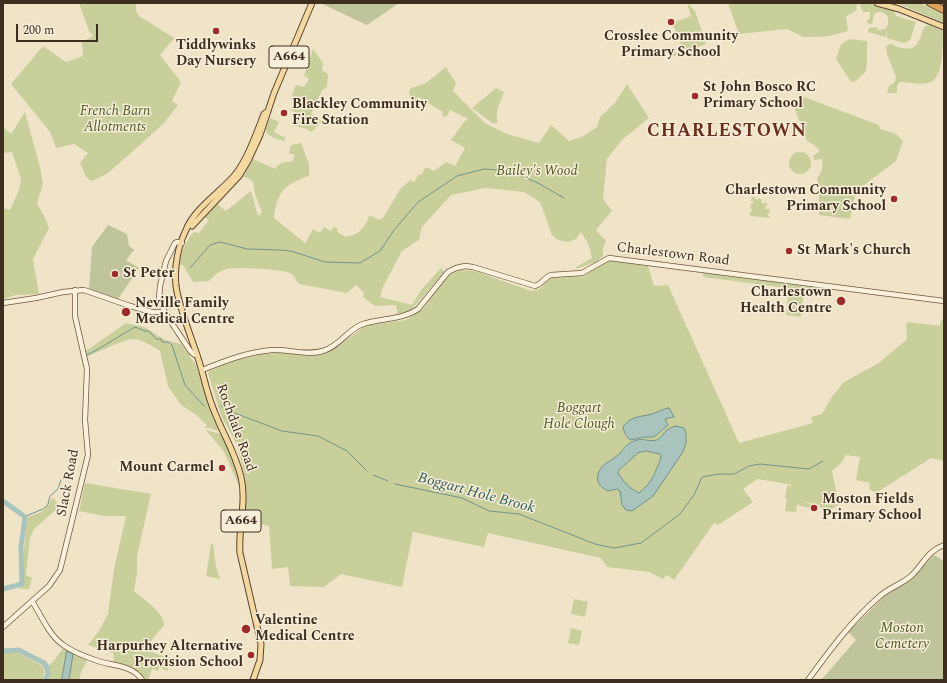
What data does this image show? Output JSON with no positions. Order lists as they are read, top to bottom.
{
  "streets": {
    "main road": ["A664", "Rochdale Road"],
    "street": ["Charlestown Road", "Slack Road"]
  },
  "crossings": [
    ["Charlestown Road", "Rochdale Road"]
  ],
  "districts": ["CHARLESTOWN"],
  "water": ["Boggart Hole Brook"],
  "parks": [
    "French Barn Allotments",
    "Bailey's Wood",
    "Boggart Hole Clough",
    "Moston Cemetery"
  ],
  "places": [
    "Crosslee Community Primary School",
    "Tiddlywinks Day Nursery",
    "St John Bosco RC Primary School",
    "Blackley Community Fire Station",
    "Charlestown Community Primary School",
    "St Mark's Church",
    "St Peter",
    "Charlestown Health Centre",
    "Neville Family Medical Centre",
    "Mount Carmel",
    "Moston Fields Primary School",
    "Valentine Medical Centre",
    "Harpurhey Alternative Provision School"
  ],
  "scale_bar": "200 m"
}
